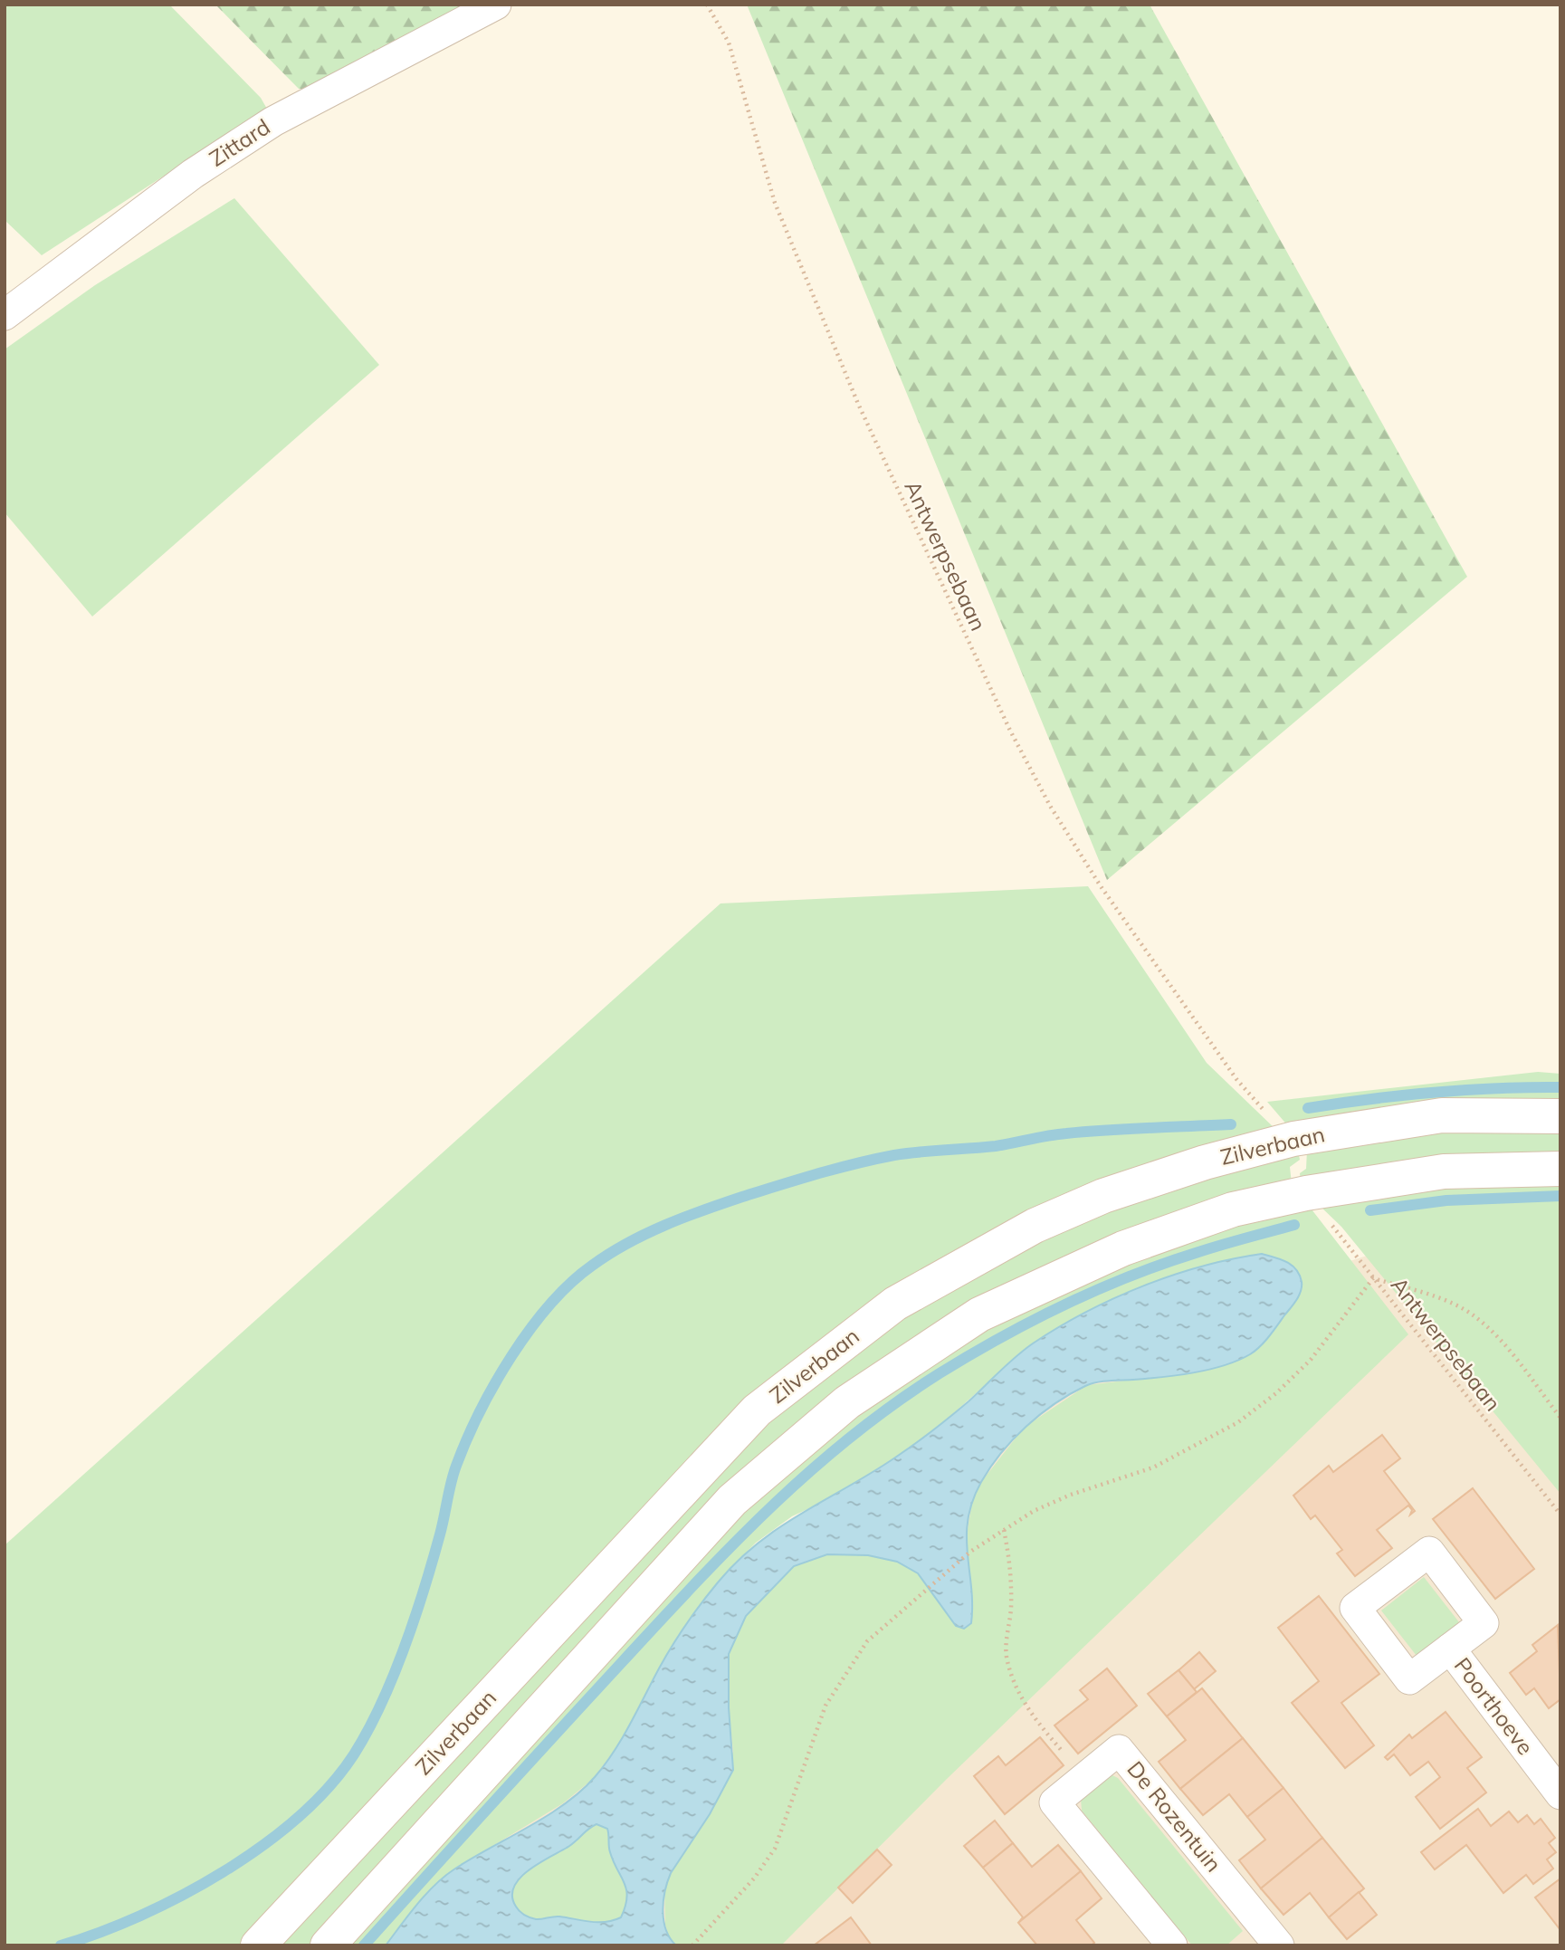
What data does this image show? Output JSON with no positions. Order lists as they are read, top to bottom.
{
  "streets": {
    "main road": ["Zilverbaan"],
    "street": ["Zittard", "Poorthoeve", "De Rozentuin"],
    "path": ["Antwerpsebaan"]
  }
}
